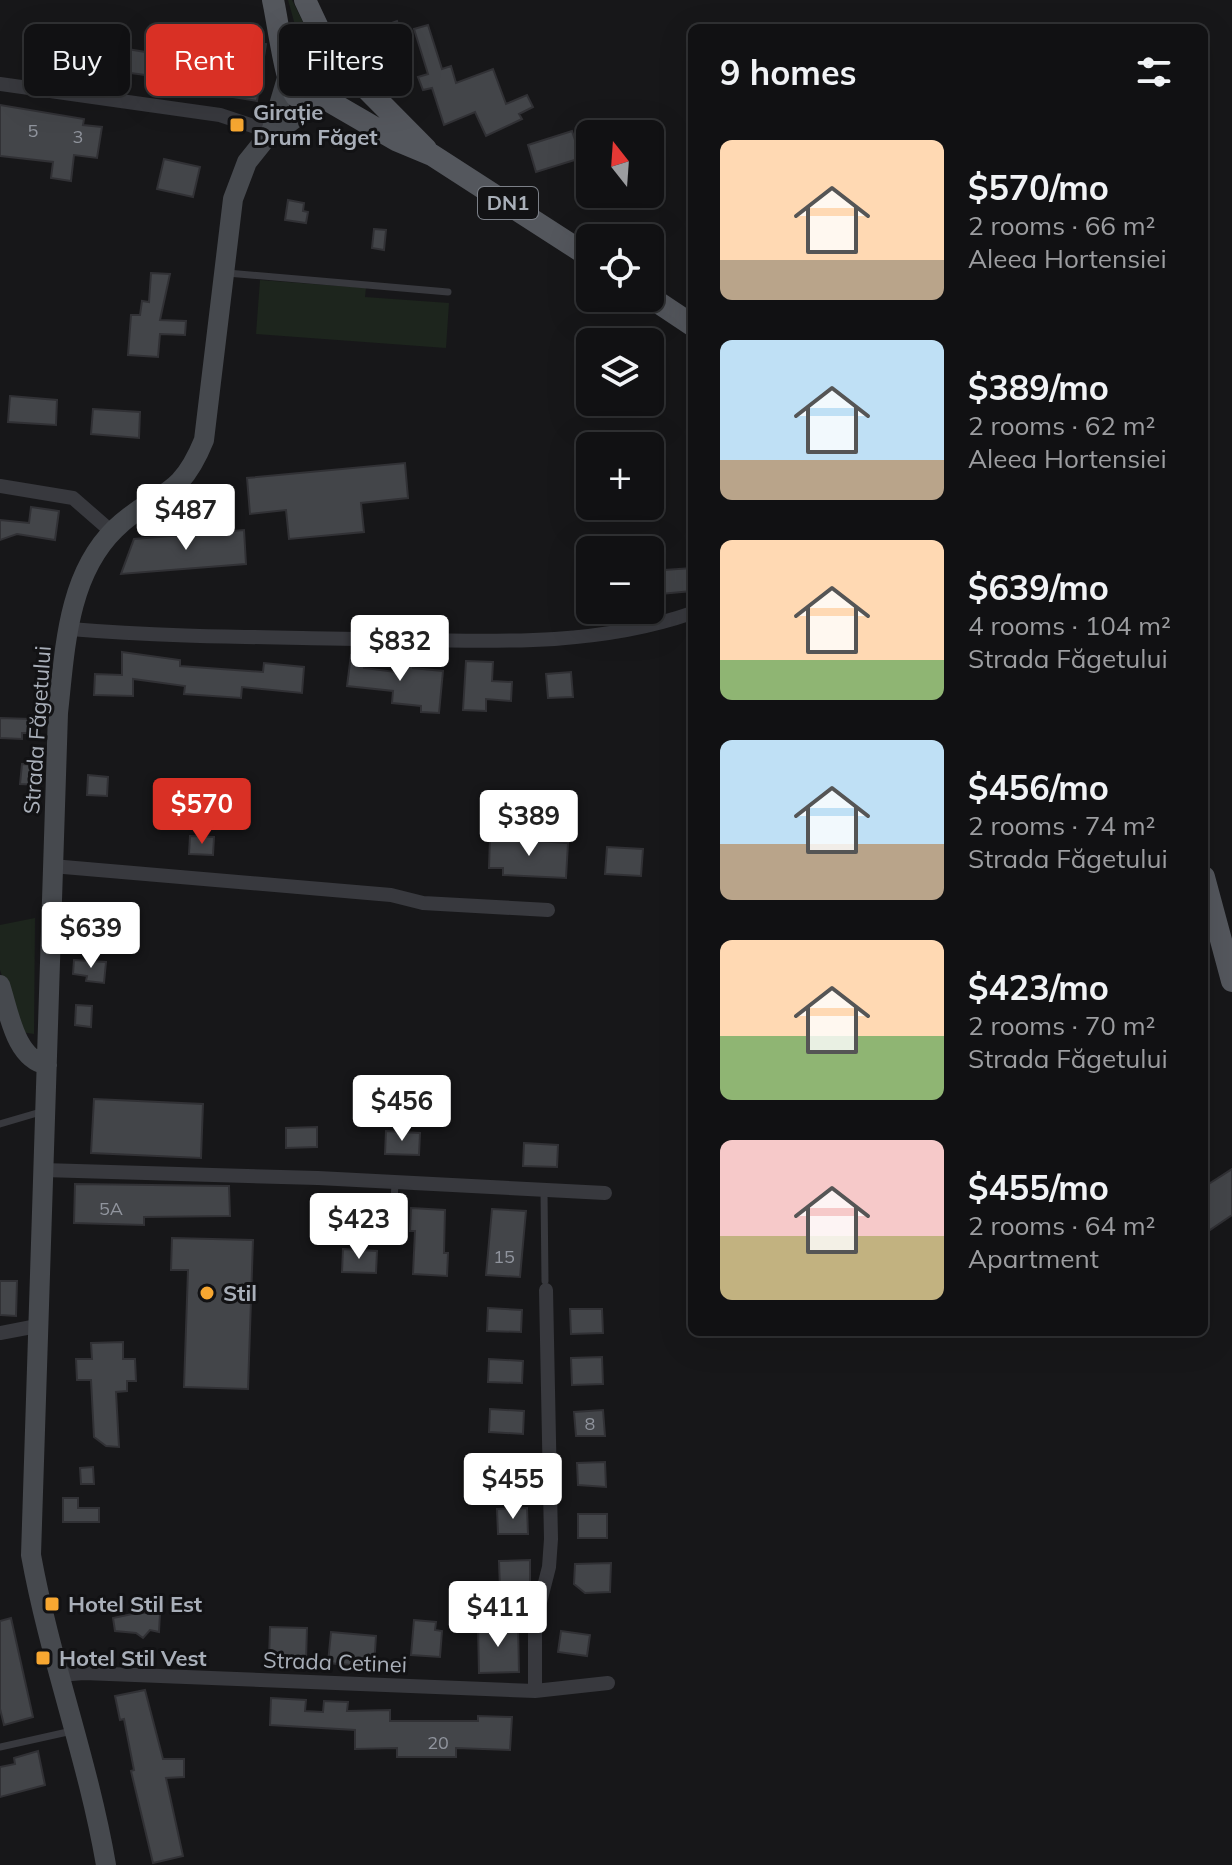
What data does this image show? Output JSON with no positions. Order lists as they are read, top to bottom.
{
  "streets": {
    "main road": ["DN1", "Strada Făgetului"],
    "street": ["Strada Cetinei"]
  },
  "crossings": [
    ["DN1", "Strada Făgetului"],
    ["Strada Făgetului", "Strada Cetinei"]
  ],
  "places": {
    "transit": ["Girație Drum Făget", "Hotel Stil Est", "Hotel Stil Vest"],
    "other": ["Stil"]
  },
  "house_numbers": [
    "5",
    "3",
    "5A",
    "15",
    "8",
    "20"
  ],
  "north": "top",
  "page": {
    "chip": ["Buy", "Rent", "Filters"],
    "heading": "9 homes",
    "map_buttons": ["+", "−"],
    "list": [
      {
        "name": "$570/mo",
        "note": "2 rooms · 66 m² · Aleea Hortensiei"
      },
      {
        "name": "$389/mo",
        "note": "2 rooms · 62 m² · Aleea Hortensiei"
      },
      {
        "name": "$639/mo",
        "note": "4 rooms · 104 m² · Strada Făgetului"
      },
      {
        "name": "$456/mo",
        "note": "2 rooms · 74 m² · Strada Făgetului"
      },
      {
        "name": "$423/mo",
        "note": "2 rooms · 70 m² · Strada Făgetului"
      },
      {
        "name": "$455/mo",
        "note": "2 rooms · 64 m² · Apartment"
      }
    ],
    "price": [
      "$487",
      "$832",
      "$570",
      "$389",
      "$639",
      "$456",
      "$423",
      "$455",
      "$411"
    ]
  }
}
